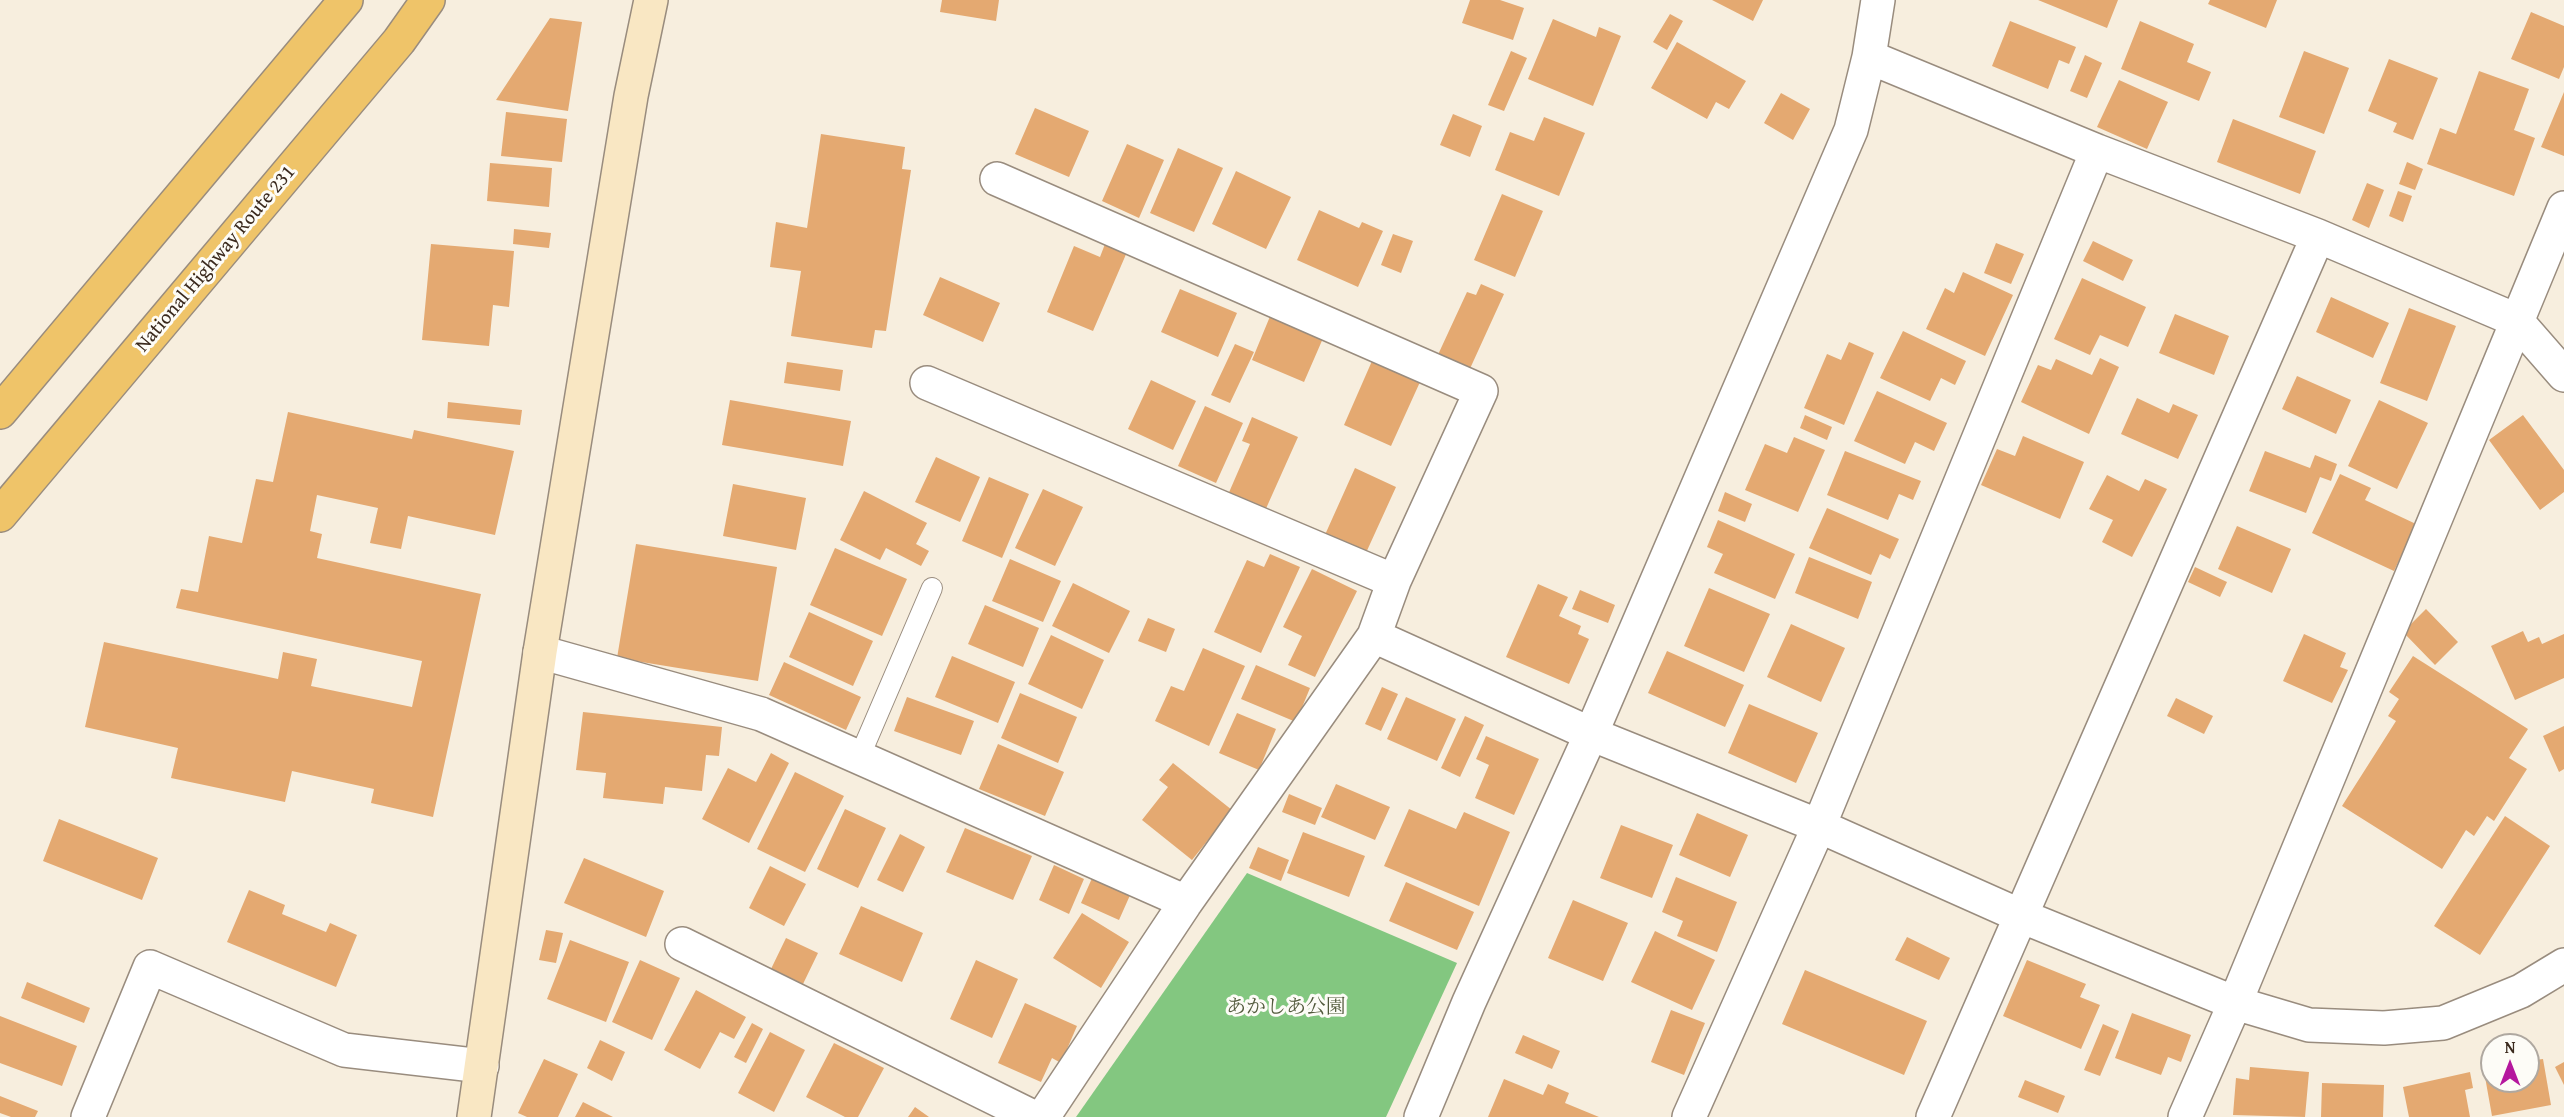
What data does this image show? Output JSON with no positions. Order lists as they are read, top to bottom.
{
  "streets": {
    "highway": ["National Highway Route 231"]
  },
  "parks": ["あかしあ公園"],
  "north": "top"
}
